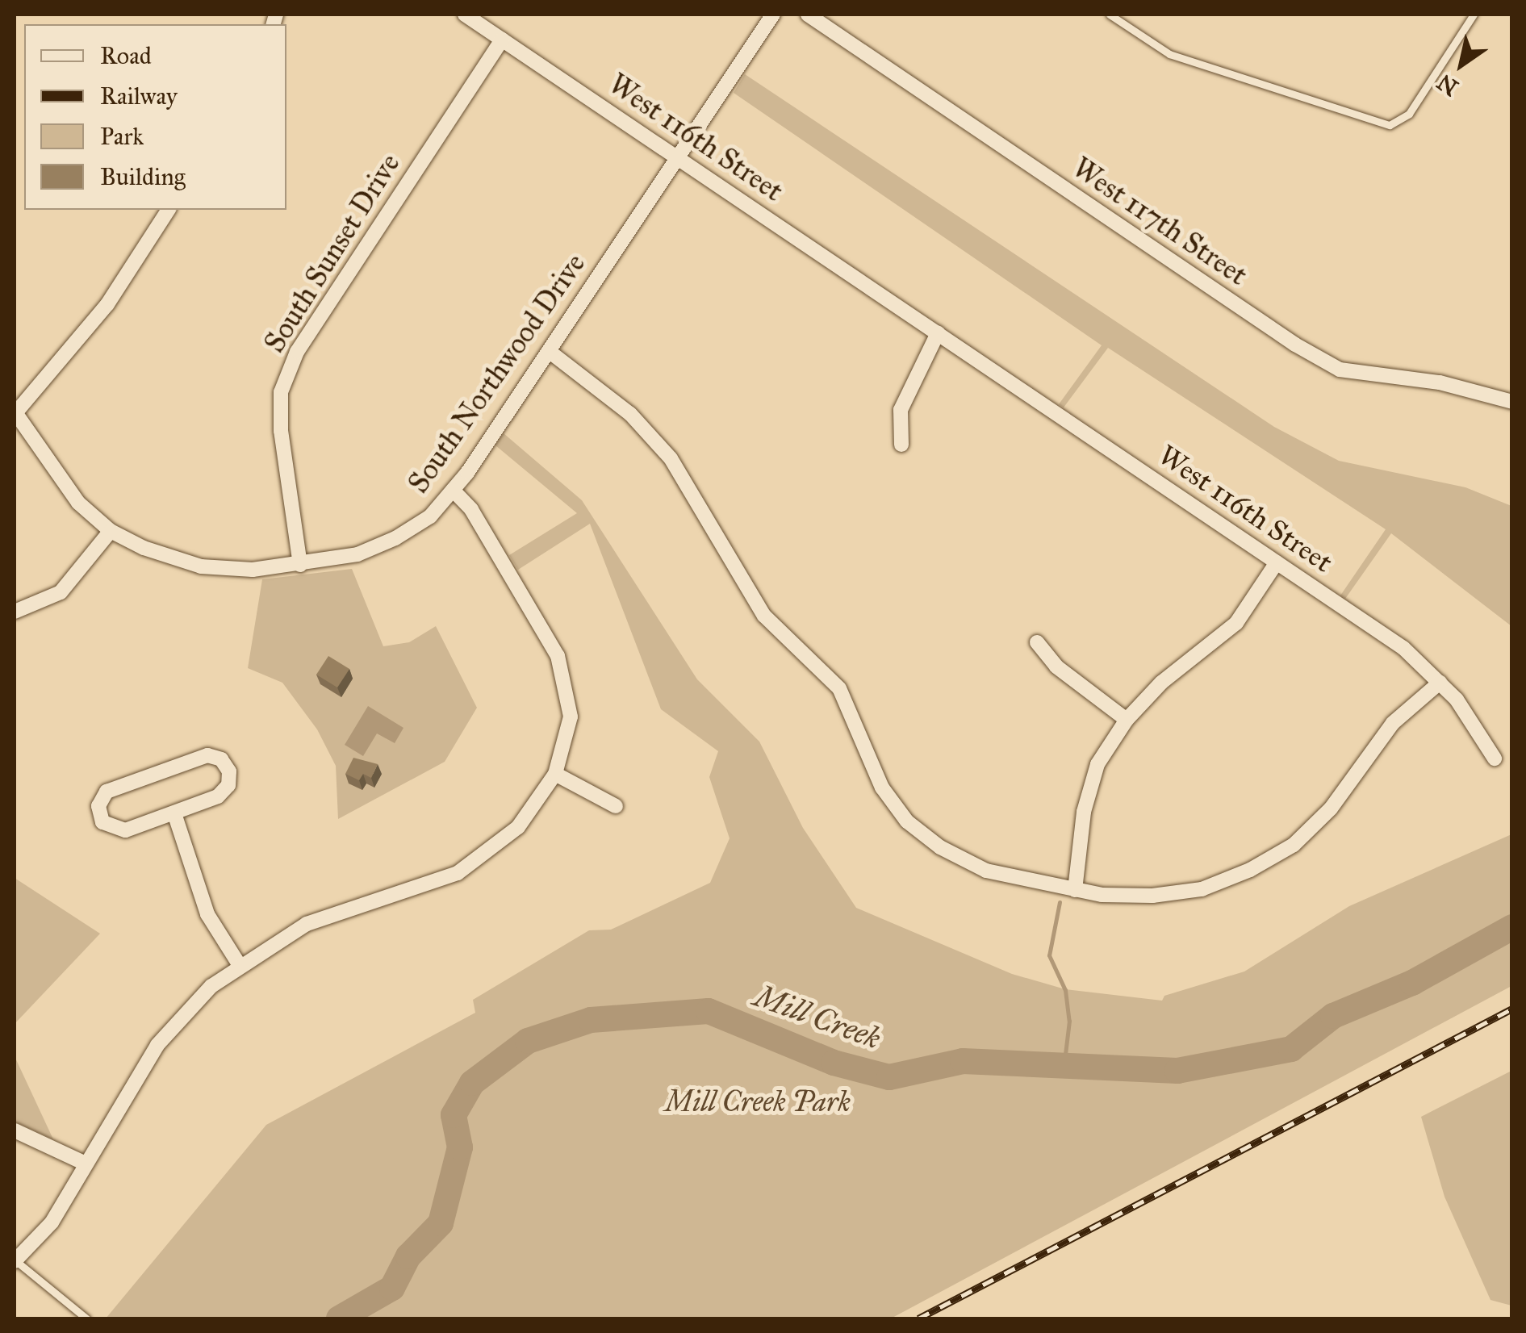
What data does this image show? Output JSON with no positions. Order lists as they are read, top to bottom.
{
  "streets": {
    "street": [
      "West 116th Street",
      "West 117th Street",
      "South Sunset Drive",
      "South Northwood Drive"
    ]
  },
  "crossings": [
    ["West 116th Street", "South Sunset Drive"],
    ["West 116th Street", "South Northwood Drive"],
    ["South Sunset Drive", "South Northwood Drive"]
  ],
  "water": ["Mill Creek"],
  "parks": ["Mill Creek Park"],
  "legend": [
    "Road",
    "Railway",
    "Park",
    "Building"
  ],
  "north": "bottom left"
}
